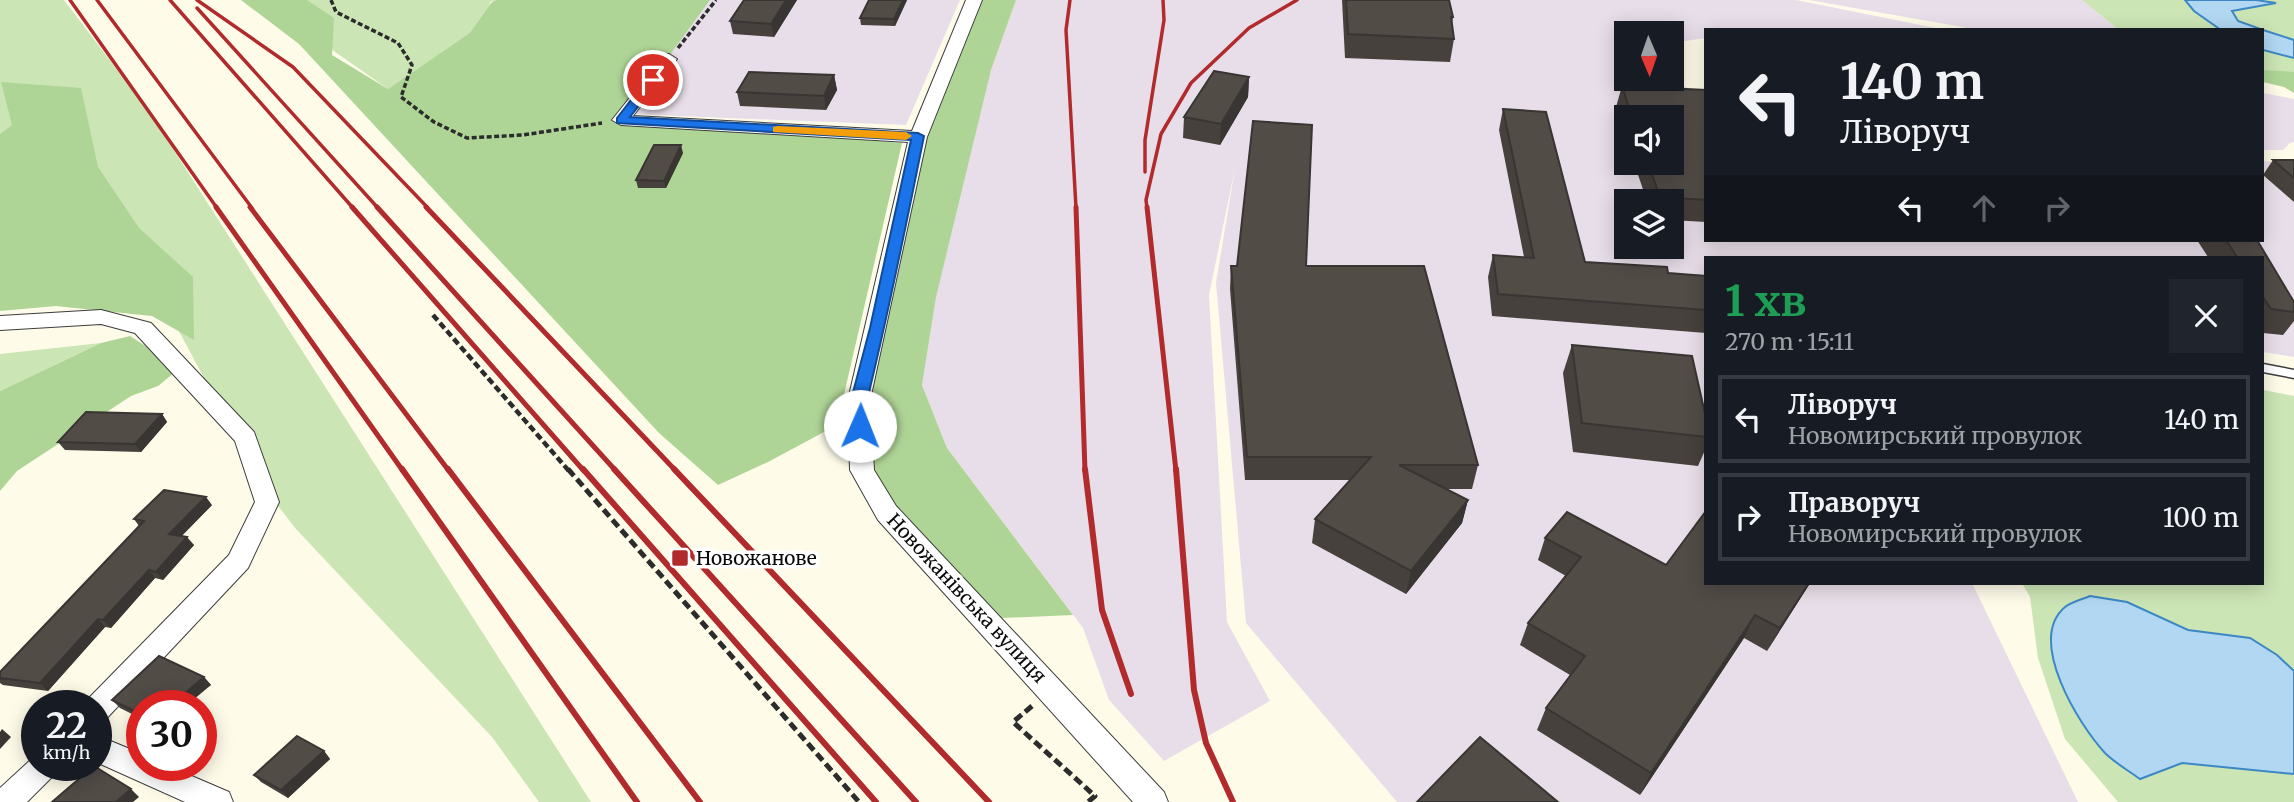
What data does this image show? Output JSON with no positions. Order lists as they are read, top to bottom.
{
  "streets": {
    "street": ["Новожанівська вулиця"]
  },
  "places": {
    "transit": ["Новожанове"]
  },
  "north": "bottom",
  "page": {
    "turn": ["140 m", "Ліворуч"],
    "heading": ["1 хв", "270 m · 15:11"],
    "list": [
      {
        "name": "Ліворуч",
        "note": "Новомирський провулок",
        "value": "140 m"
      },
      {
        "name": "Праворуч",
        "note": "Новомирський провулок",
        "value": "100 m"
      }
    ],
    "speed": "22 km/h",
    "limit": "30"
  }
}
